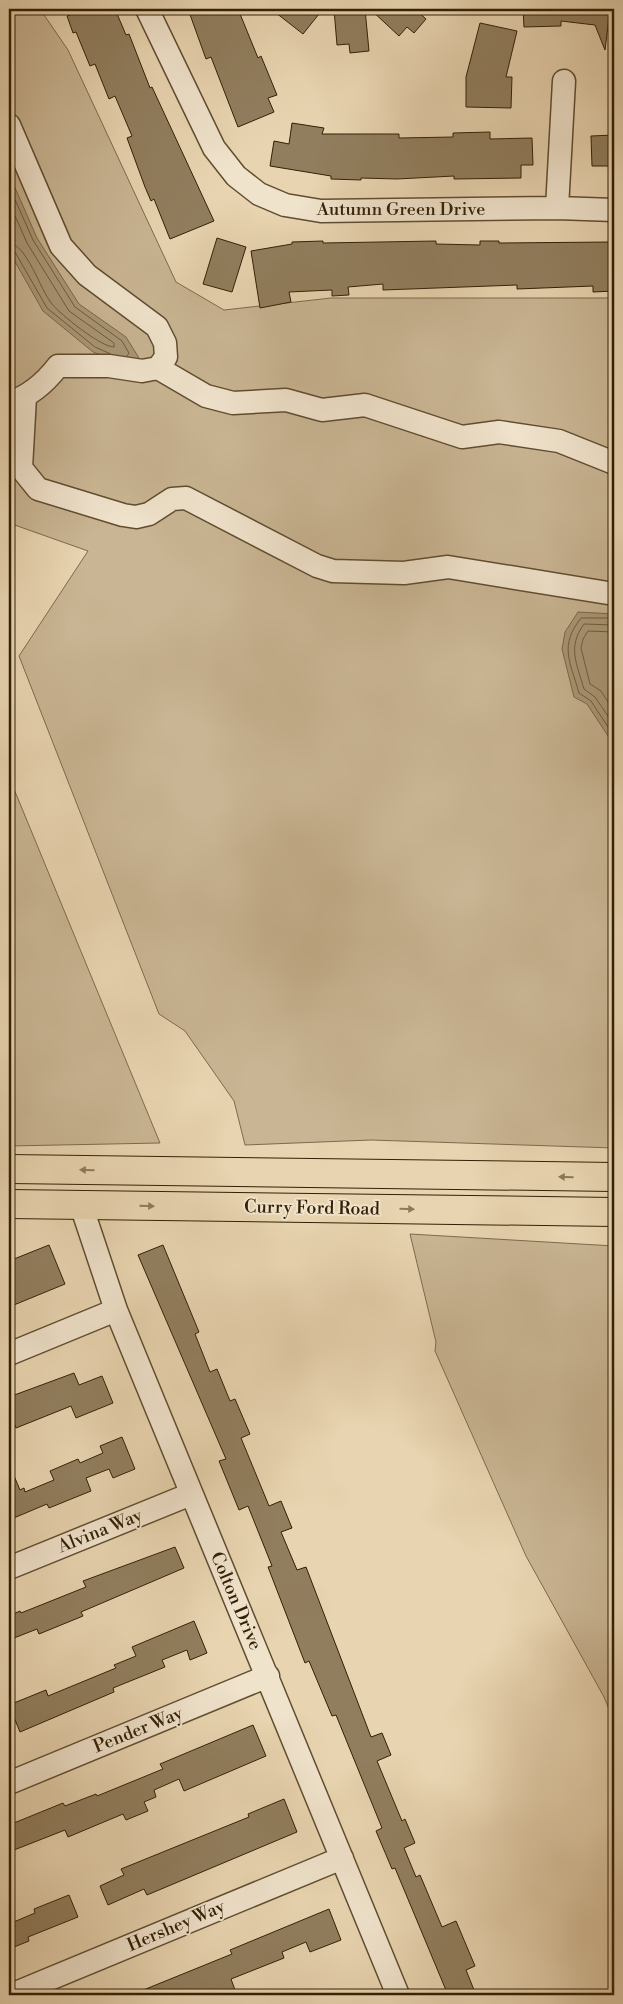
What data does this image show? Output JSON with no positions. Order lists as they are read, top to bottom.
{
  "streets": {
    "main road": ["Curry Ford Road"],
    "street": [
      "Autumn Green Drive",
      "Alvina Way",
      "Colton Drive",
      "Pender Way",
      "Hershey Way"
    ]
  },
  "crossings": [
    ["Curry Ford Road", "Colton Drive"],
    ["Alvina Way", "Colton Drive"],
    ["Colton Drive", "Pender Way"],
    ["Colton Drive", "Hershey Way"]
  ]
}
